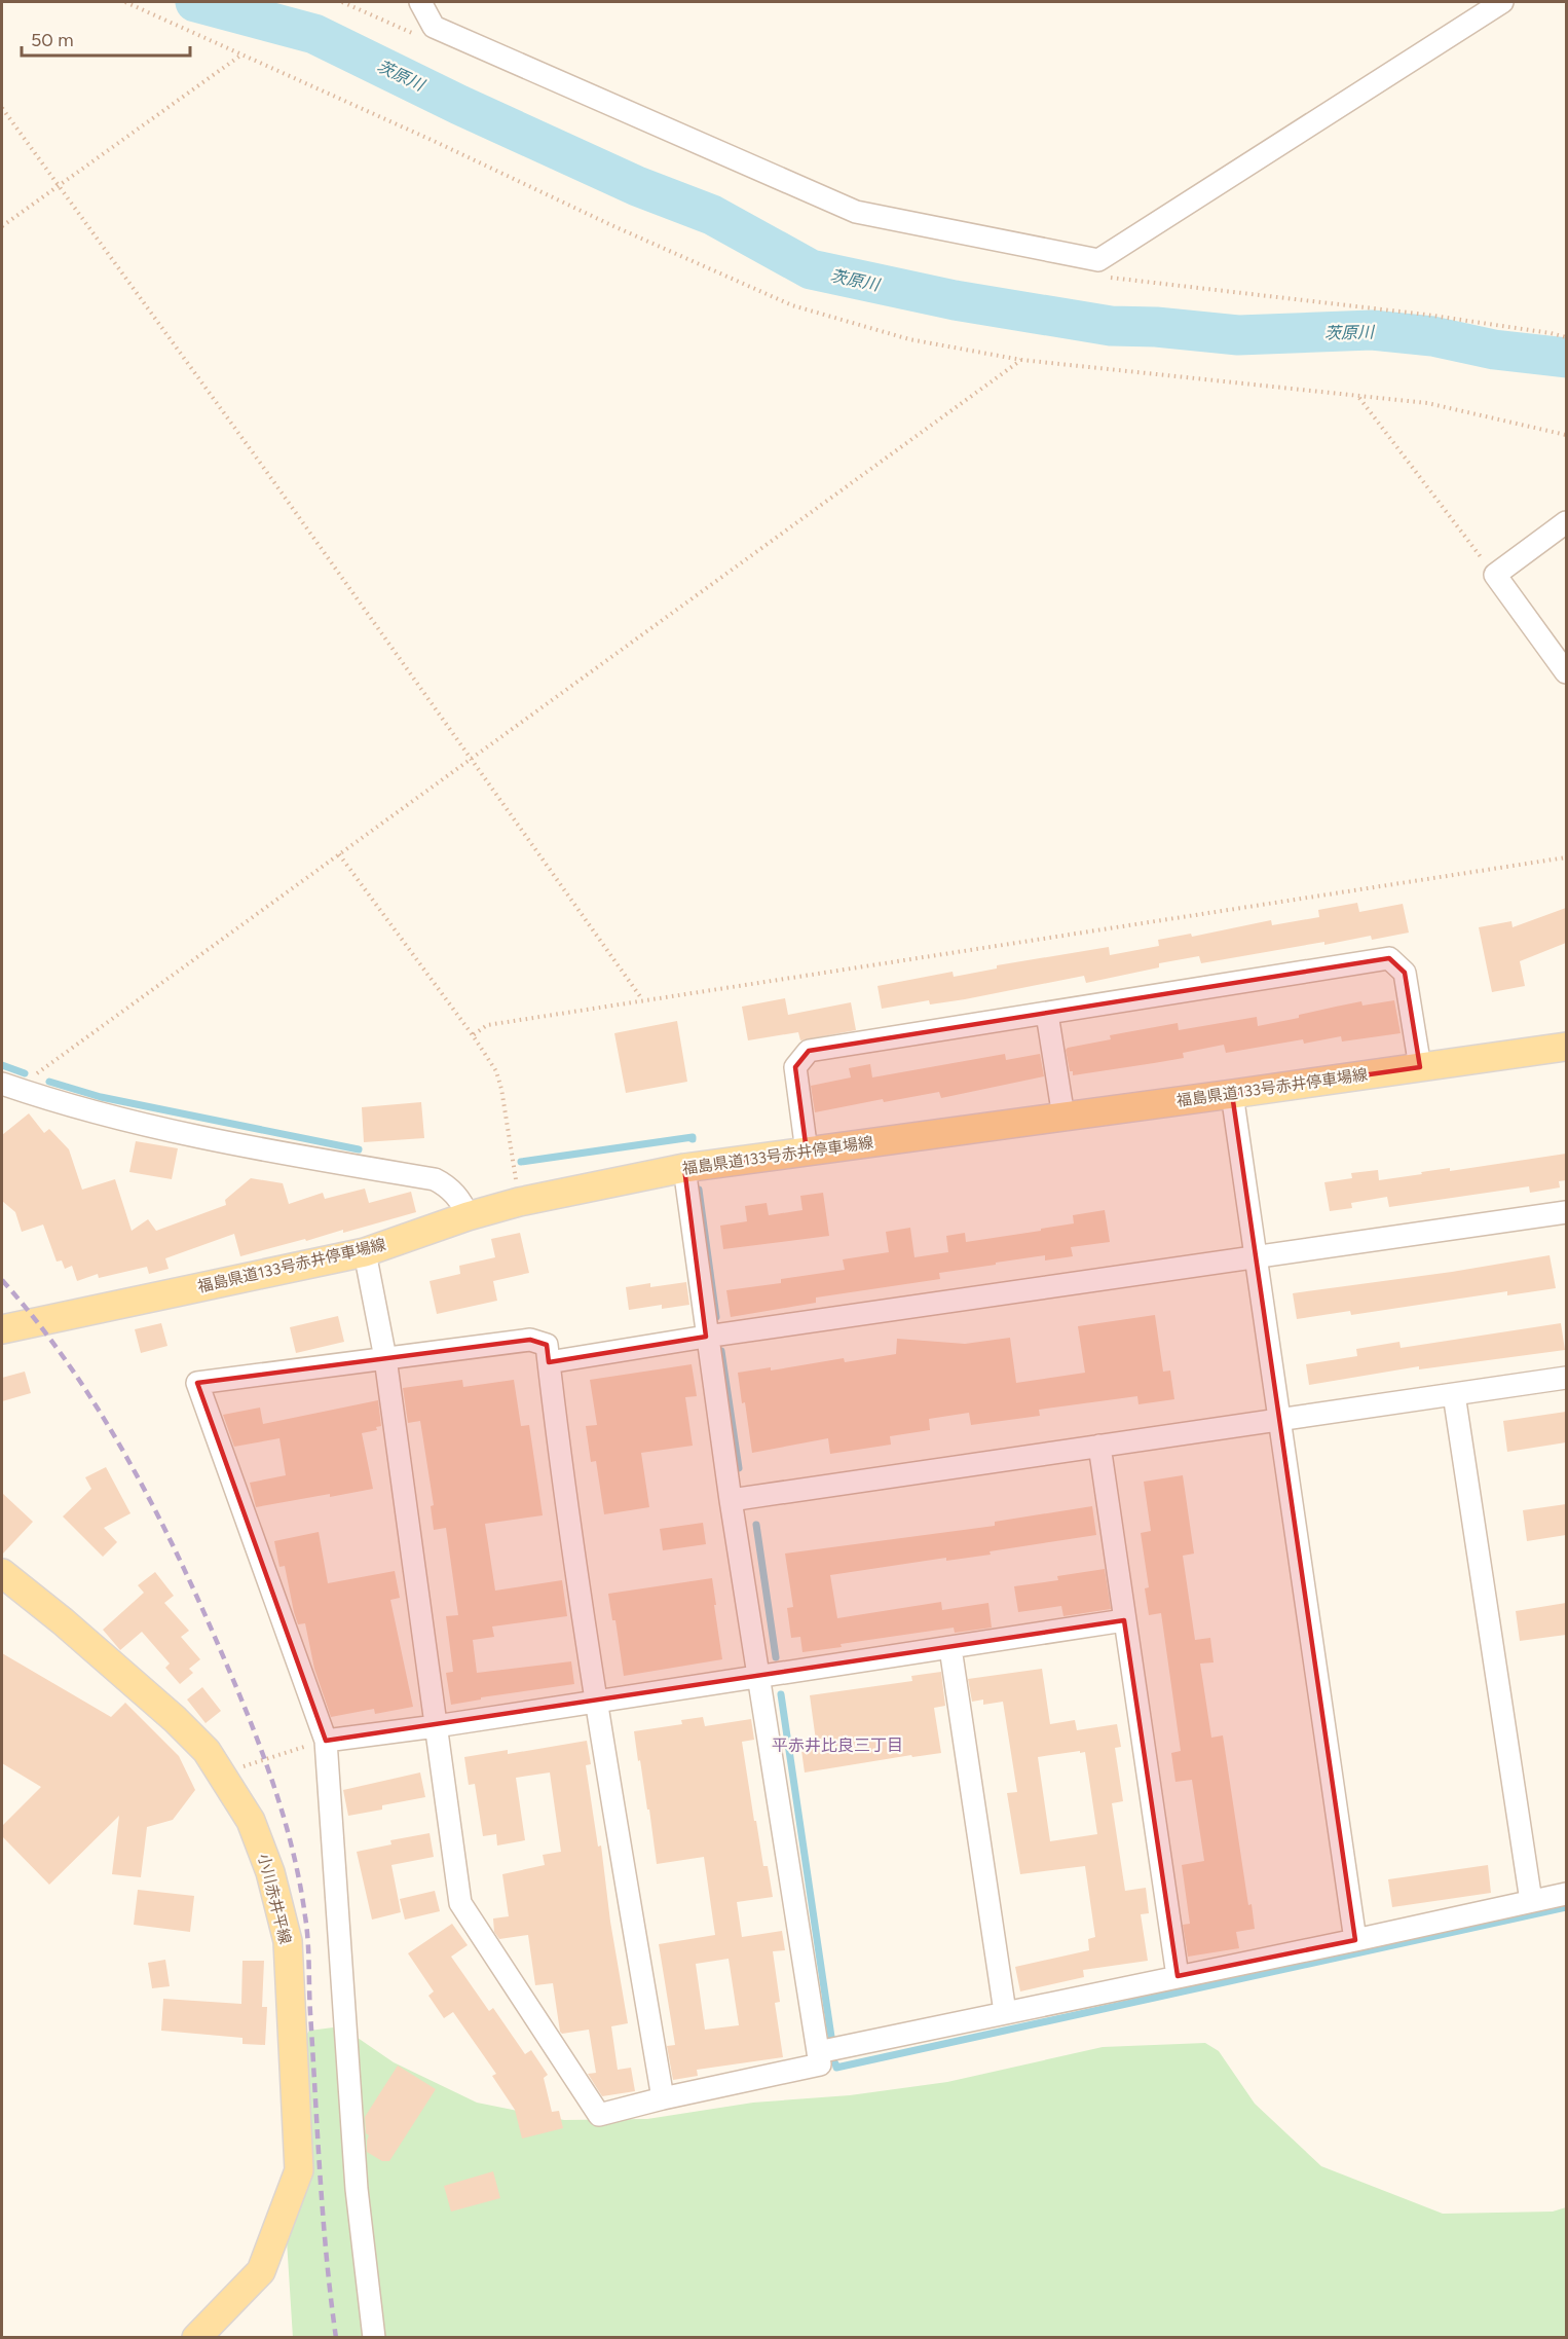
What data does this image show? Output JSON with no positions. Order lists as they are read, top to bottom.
{
  "streets": {
    "main road": ["福島県道133号赤井停車場線", "小川赤井平線"]
  },
  "districts": ["平赤井比良三丁目"],
  "water": ["茨原川"],
  "scale_bar": "50 m"
}
